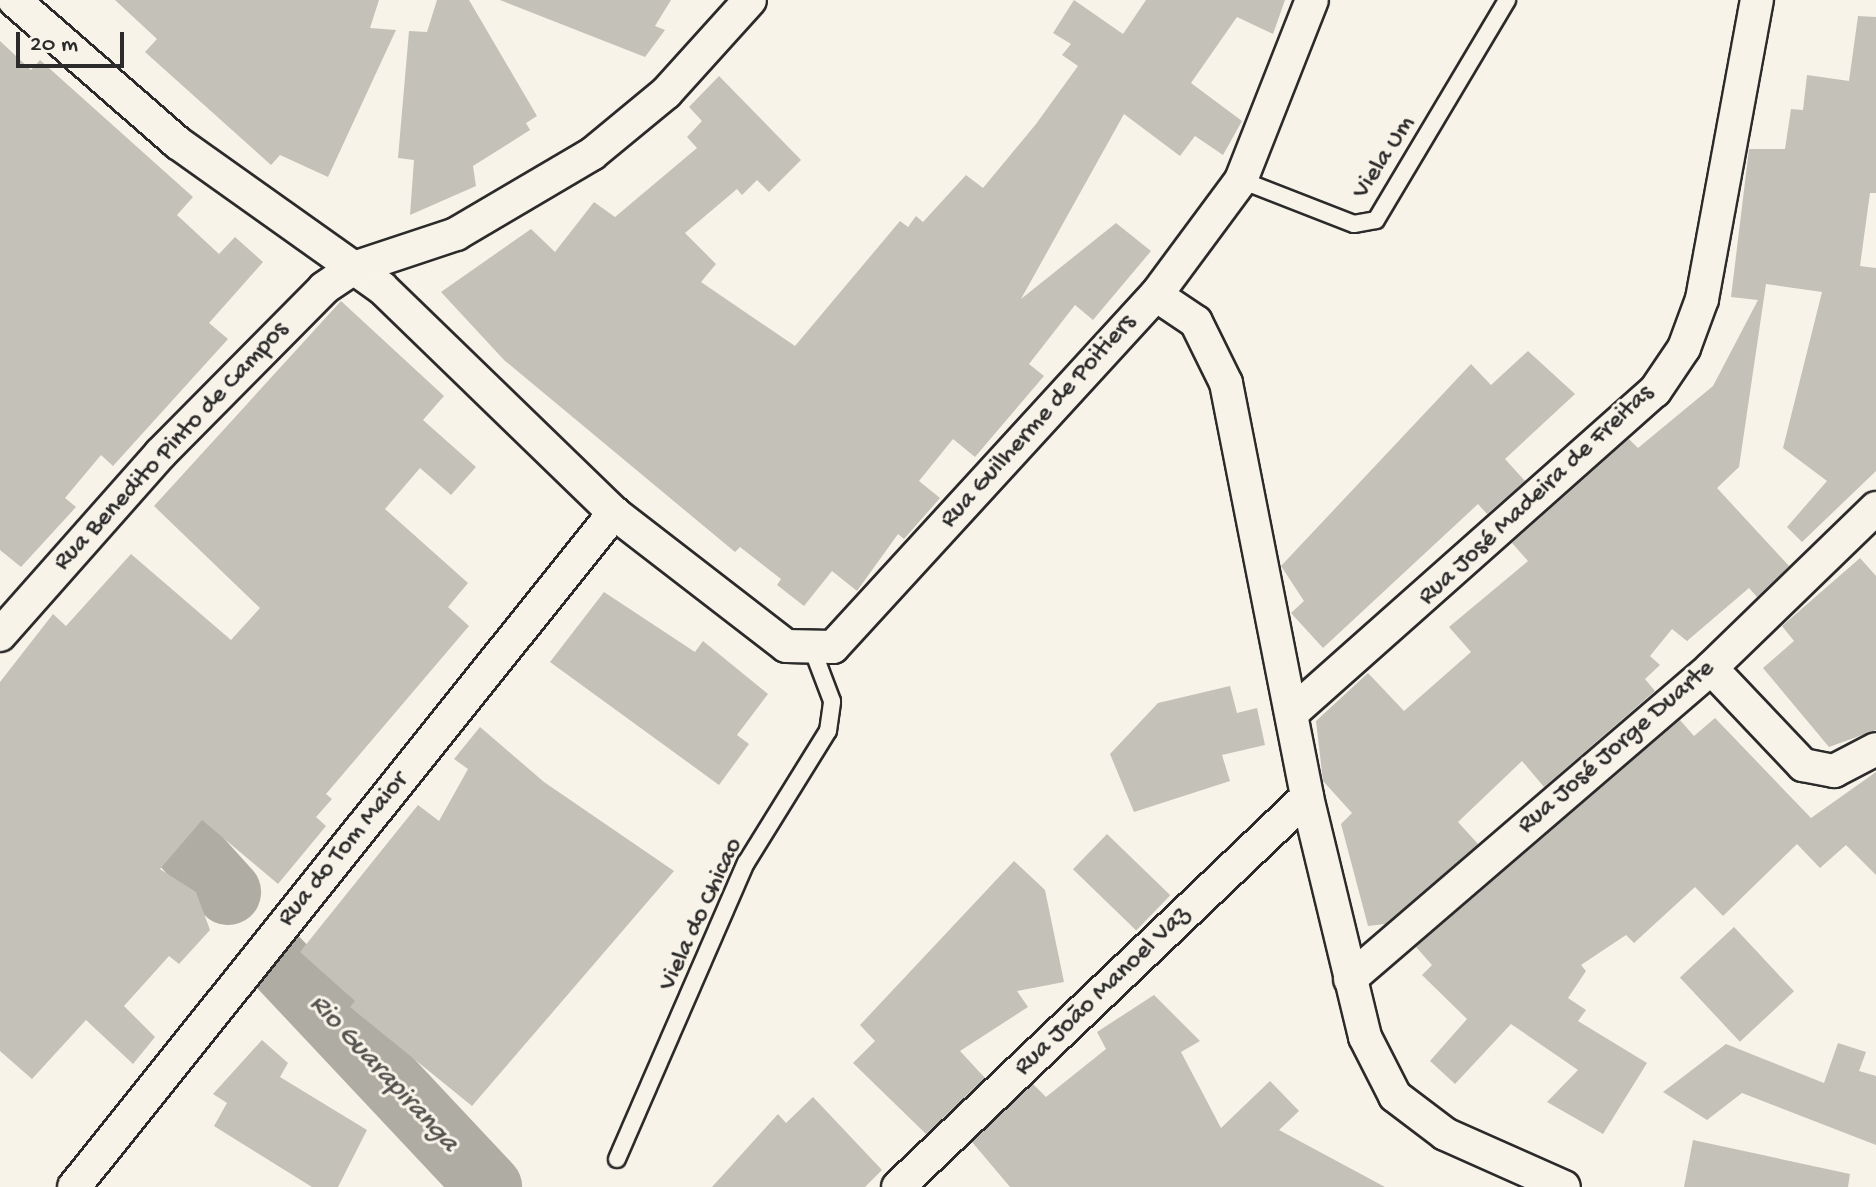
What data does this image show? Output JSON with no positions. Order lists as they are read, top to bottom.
{
  "streets": {
    "street": [
      "Rua Guilherme de Poitiers",
      "Rua Benedito Pinto de Campos",
      "Rua José Madeira de Freitas",
      "Rua José Jorge Duarte",
      "Rua do Tom Maior",
      "Rua João Manoel Vaz"
    ],
    "lane": ["Viela Um", "Viela do Chicao"]
  },
  "crossings": [
    ["Rua Guilherme de Poitiers", "Rua José Madeira de Freitas"],
    ["Rua Guilherme de Poitiers", "Rua José Jorge Duarte"],
    ["Rua Guilherme de Poitiers", "Viela do Chicao"],
    ["Rua Guilherme de Poitiers", "Rua João Manoel Vaz"]
  ],
  "water": ["Rio Guarapiranga"],
  "scale_bar": "20 m"
}
